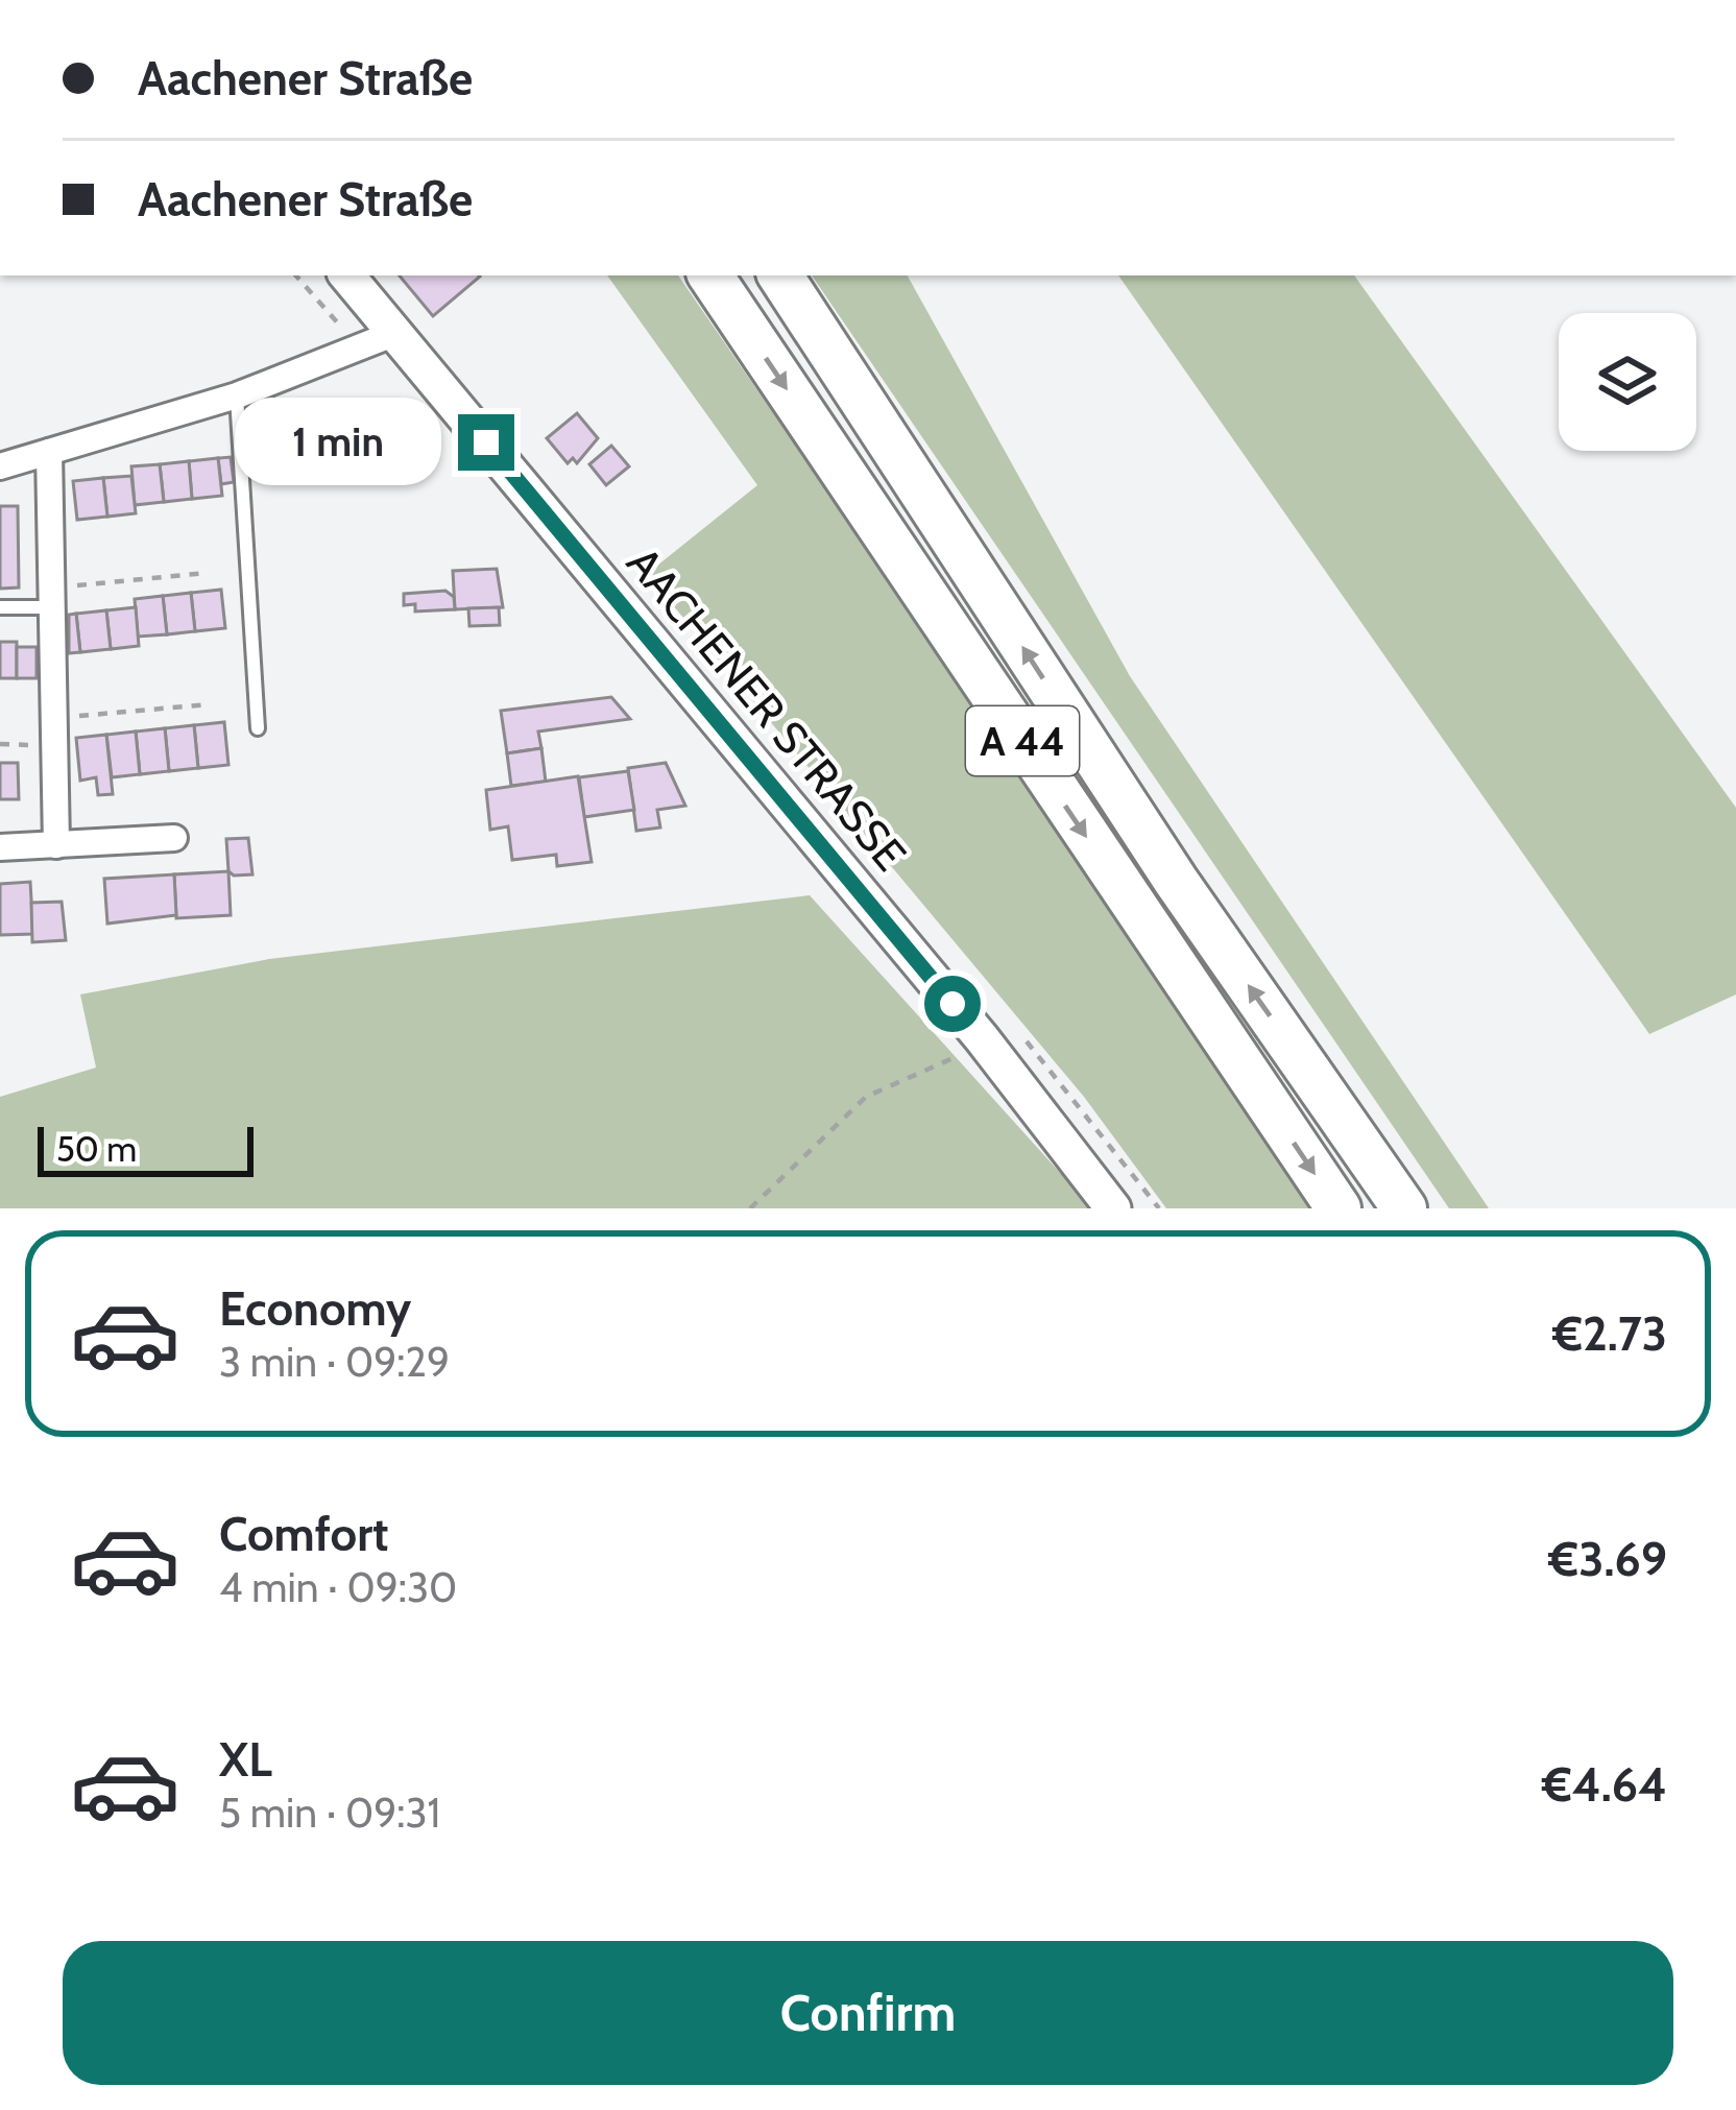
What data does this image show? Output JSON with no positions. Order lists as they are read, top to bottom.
{
  "streets": {
    "highway": ["A 44"],
    "main road": ["AACHENER STRASSE"]
  },
  "scale_bar": "50 m",
  "page": {
    "banner": ["Aachener Straße", "Aachener Straße"],
    "bubble": "1 min",
    "scale": "50 m",
    "list": [
      {
        "name": "Economy",
        "note": "3 min · 09:29",
        "value": "€2.73"
      },
      {
        "name": "Comfort",
        "note": "4 min · 09:30",
        "value": "€3.69"
      },
      {
        "name": "XL",
        "note": "5 min · 09:31",
        "value": "€4.64"
      }
    ],
    "buttons": "Confirm"
  }
}
